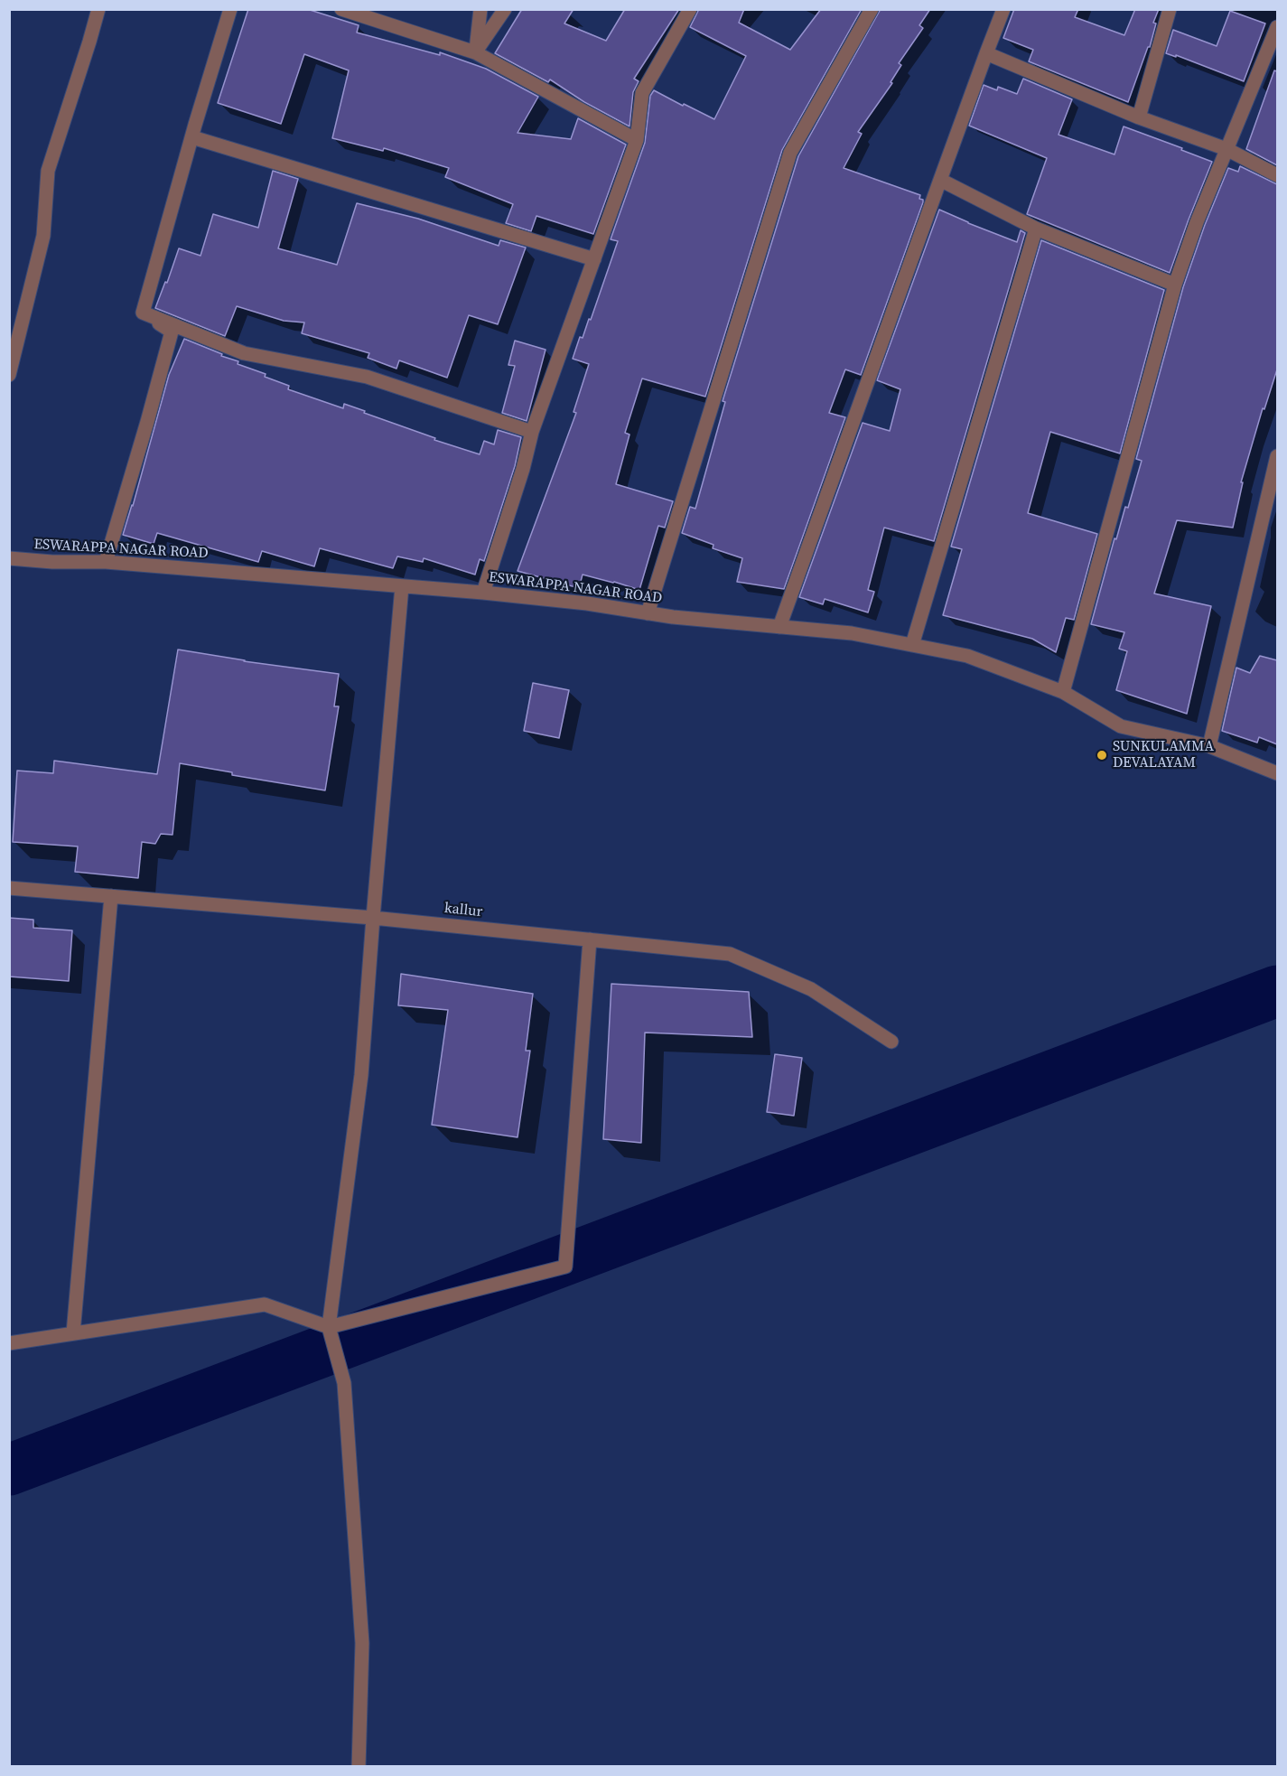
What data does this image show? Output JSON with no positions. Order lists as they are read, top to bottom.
{
  "streets": {
    "street": ["ESWARAPPA NAGAR ROAD", "kallur"]
  },
  "places": ["SUNKULAMMA DEVALAYAM"]
}
